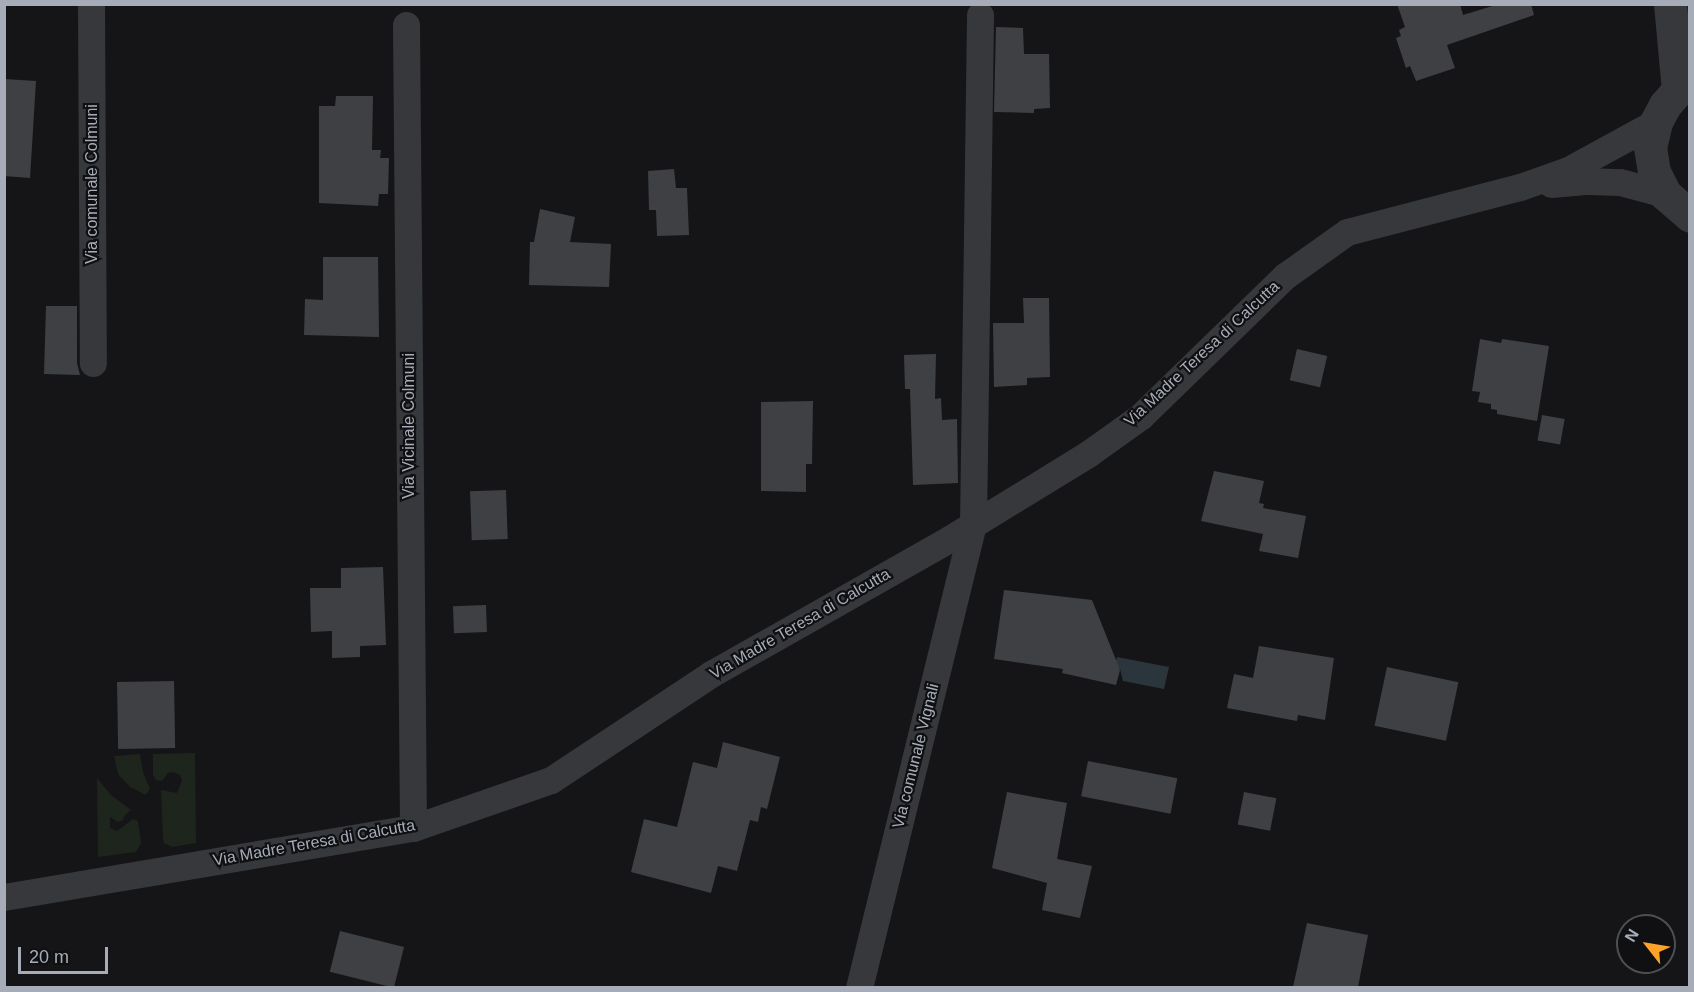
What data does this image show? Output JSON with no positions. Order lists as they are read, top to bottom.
{
  "streets": {
    "street": [
      "Via comunale Colmuni",
      "Via Madre Teresa di Calcutta",
      "Via Vicinale Colmuni",
      "Via comunale Vignali"
    ]
  },
  "crossings": [
    ["Via Madre Teresa di Calcutta", "Via Vicinale Colmuni"],
    ["Via Madre Teresa di Calcutta", "Via comunale Vignali"]
  ],
  "scale_bar": "20 m",
  "north": "top left"
}
